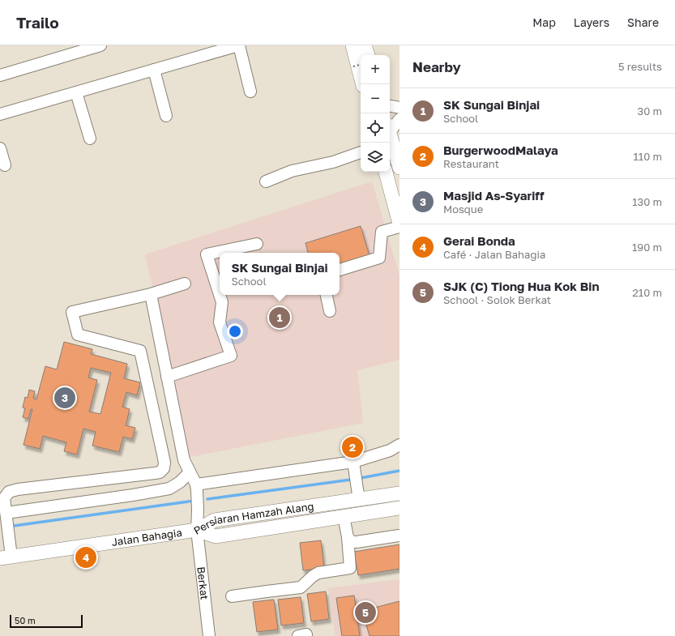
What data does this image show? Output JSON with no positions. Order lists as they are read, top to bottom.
{
  "streets": {
    "main road": ["Persiaran Hamzah Alang", "Jalan Bahagia"],
    "street": ["Berkat"]
  },
  "crossings": [
    ["Persiaran Hamzah Alang", "Jalan Bahagia"],
    ["Persiaran Hamzah Alang", "Berkat"],
    ["Jalan Bahagia", "Berkat"]
  ],
  "scale_bar": "50 m",
  "page": {
    "header": "Trailo",
    "nav": ["Map", "Layers", "Share"],
    "heading": ["Nearby", "5 results"],
    "map_buttons": ["+", "−"],
    "list": [
      {
        "mark": "1",
        "name": "SK Sungai Binjai",
        "note": "School",
        "value": "30 m"
      },
      {
        "mark": "2",
        "name": "BurgerwoodMalaya",
        "note": "Restaurant",
        "value": "110 m"
      },
      {
        "mark": "3",
        "name": "Masjid As-Syariff",
        "note": "Mosque",
        "value": "130 m"
      },
      {
        "mark": "4",
        "name": "Gerai Bonda",
        "note": "Café · Jalan Bahagia",
        "value": "190 m"
      },
      {
        "mark": "5",
        "name": "SJK (C) Tiong Hua Kok Bin",
        "note": "School · Solok Berkat",
        "value": "210 m"
      }
    ],
    "popup": ["SK Sungai Binjai", "School"],
    "pins": [
      "1",
      "3",
      "2",
      "4",
      "5"
    ],
    "scale": "50 m"
  }
}
